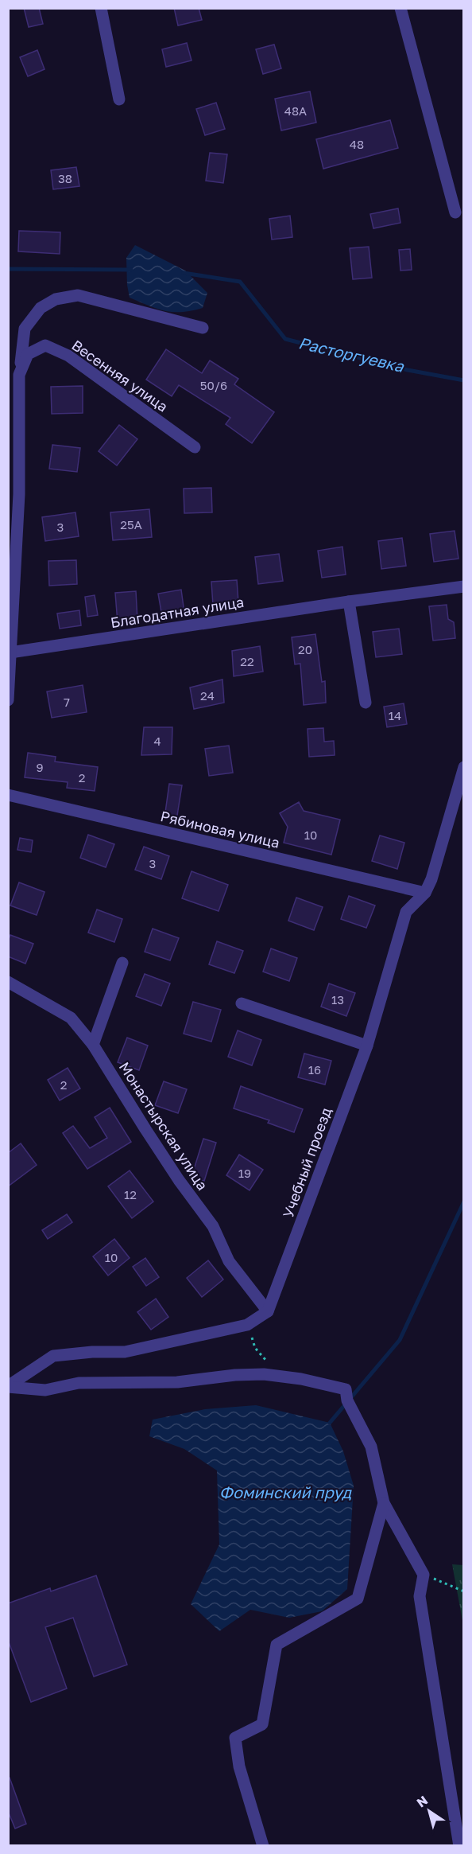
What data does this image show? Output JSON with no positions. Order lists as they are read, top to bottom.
{
  "streets": {
    "street": [
      "Весенняя улица",
      "Благодатная улица",
      "Рябиновая улица",
      "Монастырская улица",
      "Учебный проезд"
    ]
  },
  "crossings": [
    ["Весенняя улица", "Благодатная улица"],
    ["Рябиновая улица", "Учебный проезд"],
    ["Монастырская улица", "Учебный проезд"]
  ],
  "water": ["Расторгуевка", "Фоминский пруд"],
  "house_numbers": [
    "48А",
    "48",
    "38",
    "50/6",
    "25А",
    "3",
    "20",
    "22",
    "24",
    "7",
    "14",
    "4",
    "9",
    "2",
    "10",
    "3",
    "13",
    "16",
    "2",
    "19",
    "12",
    "10"
  ],
  "north": "top left"
}
